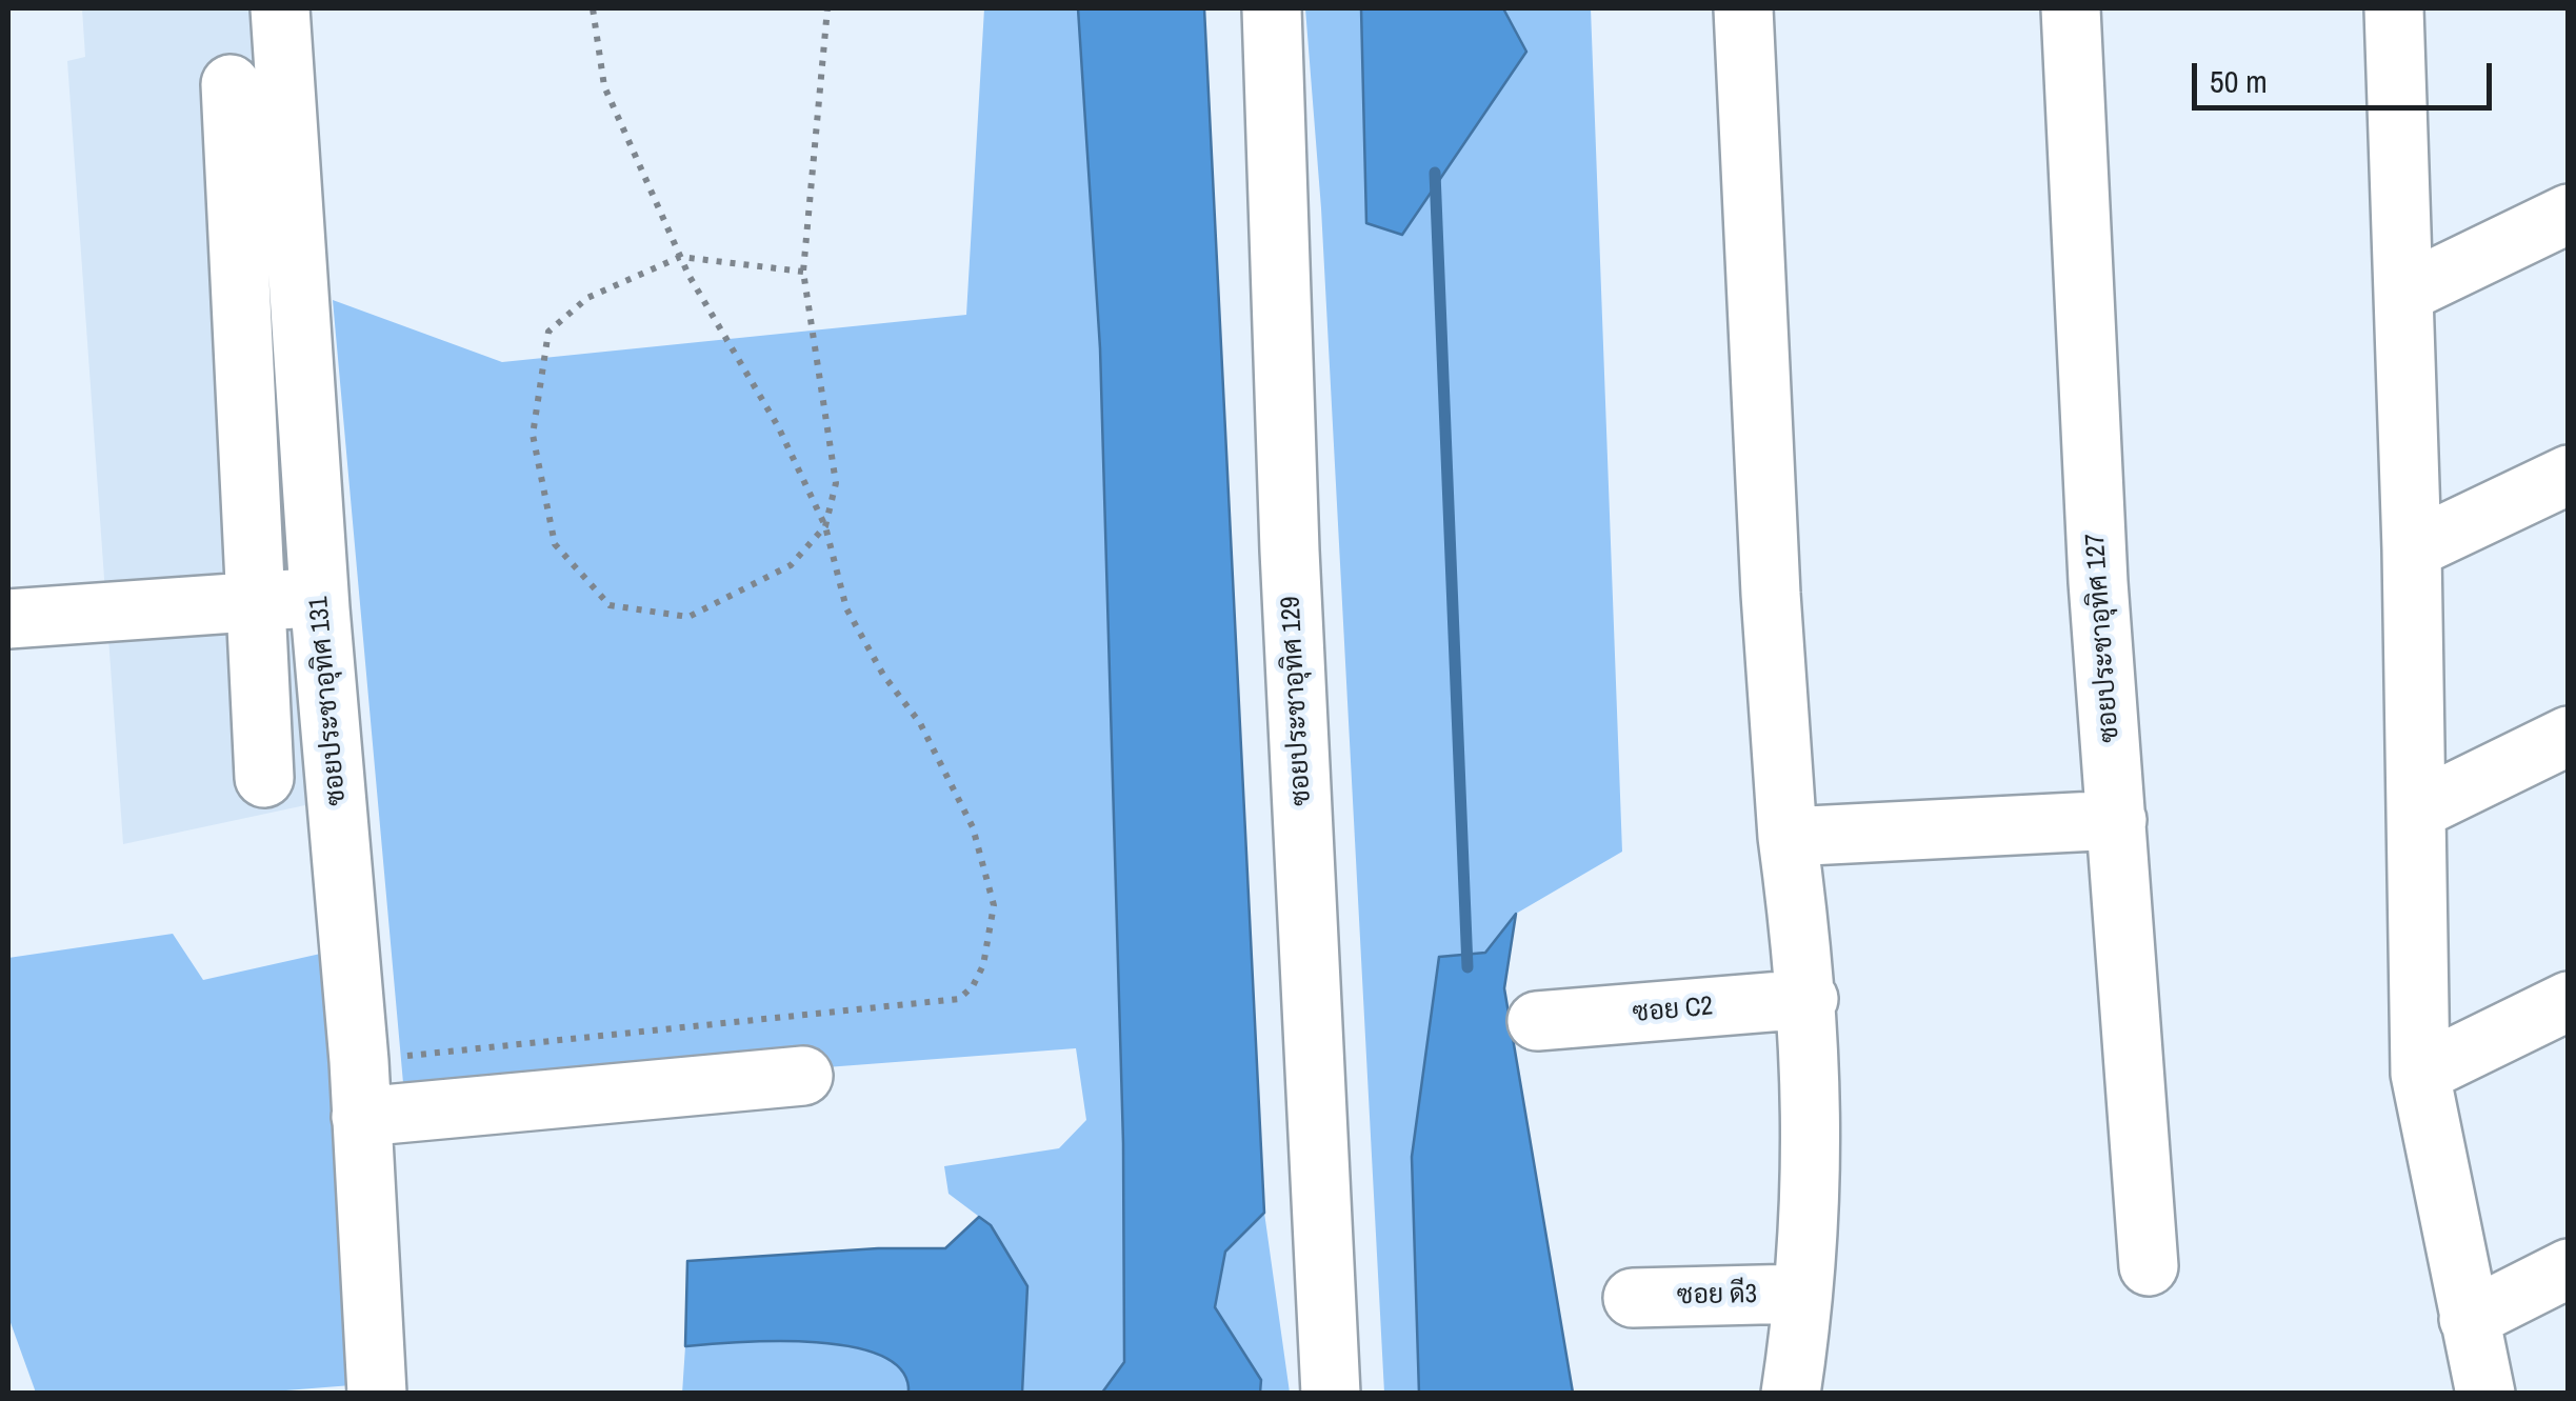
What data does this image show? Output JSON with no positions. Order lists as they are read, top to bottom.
{
  "streets": {
    "street": [
      "ซอยประชาอุทิศ 127",
      "ซอยประชาอุทิศ 131",
      "ซอยประชาอุทิศ 129",
      "ซอย C2",
      "ซอย ดี3"
    ]
  },
  "scale_bar": "50 m"
}
